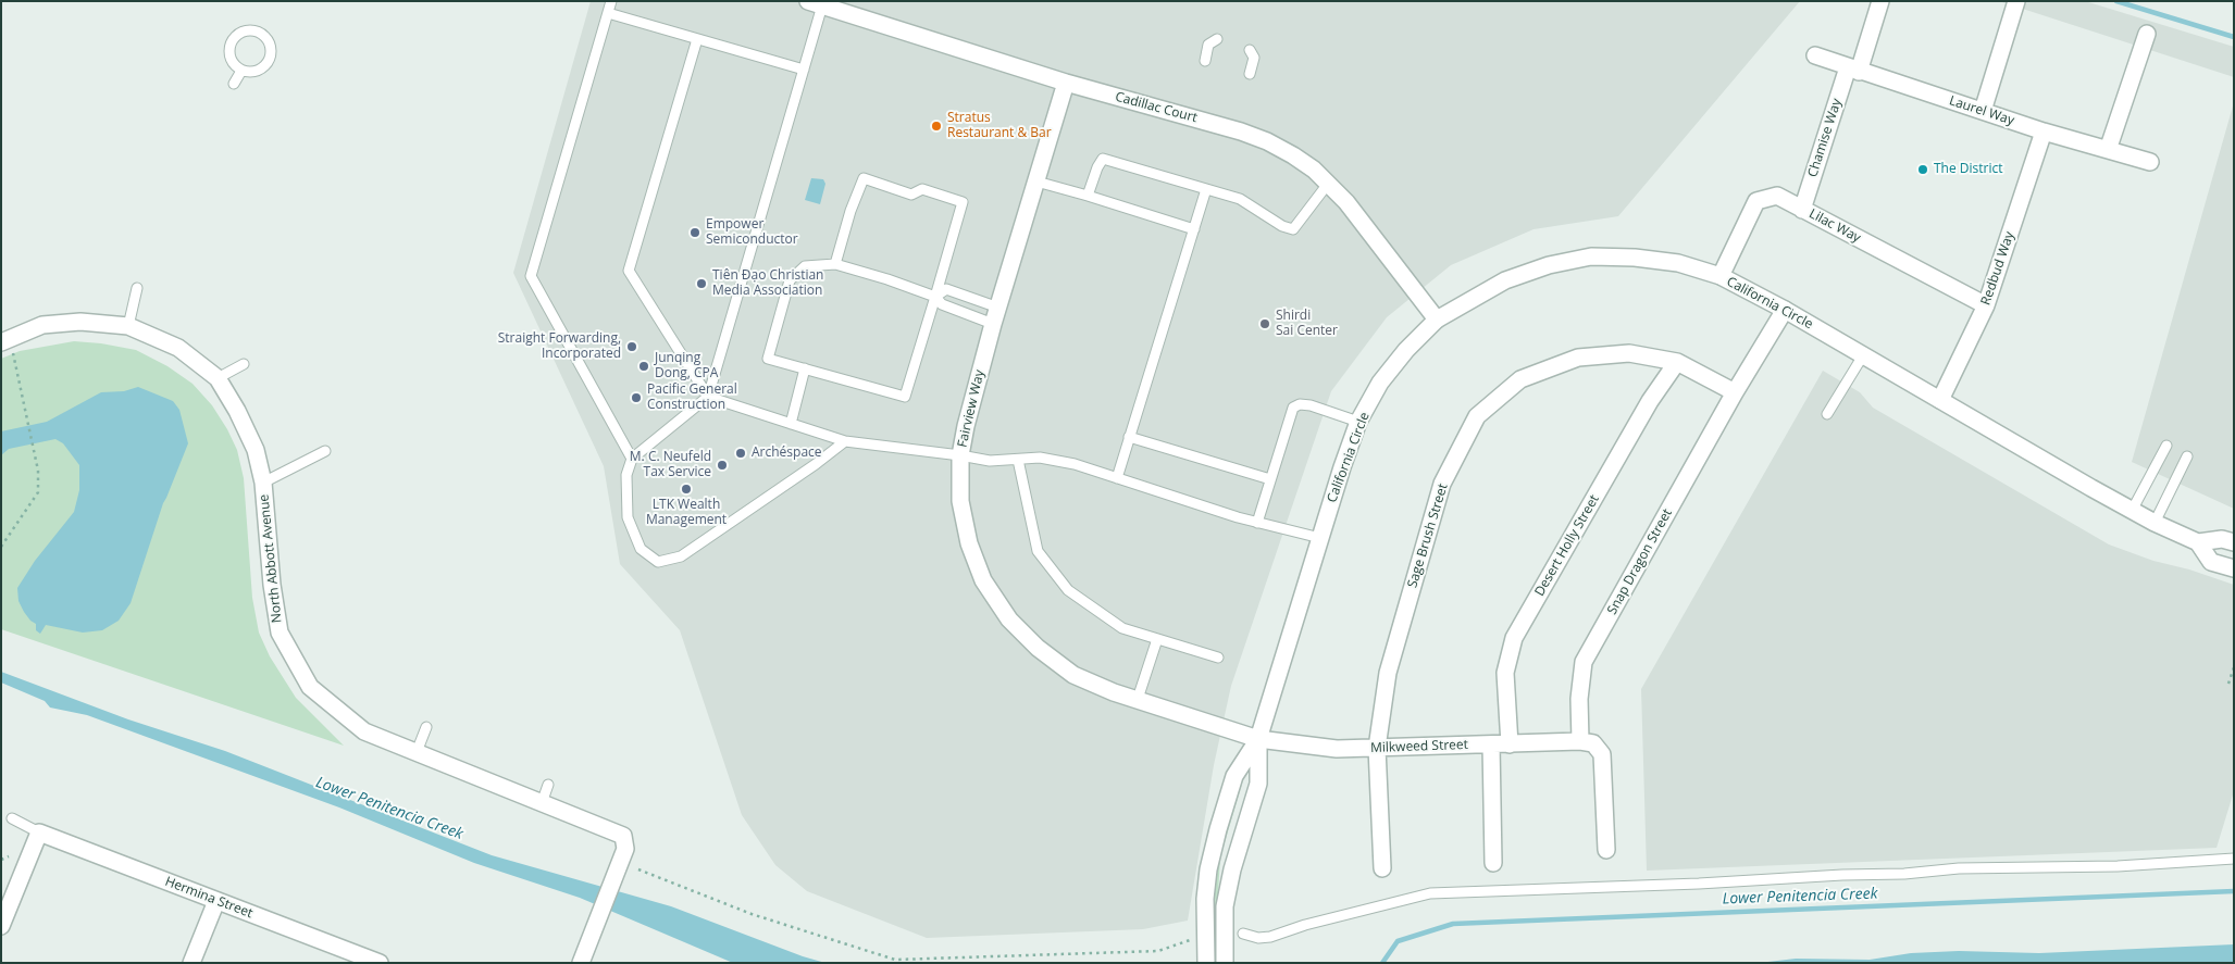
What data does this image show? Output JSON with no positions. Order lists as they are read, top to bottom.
{
  "streets": {
    "street": [
      "Cadillac Court",
      "Laurel Way",
      "Chamise Way",
      "Lilac Way",
      "Redbud Way",
      "California Circle",
      "Fairview Way",
      "Sage Brush Street",
      "Desert Holly Street",
      "North Abbott Avenue",
      "Snap Dragon Street",
      "Milkweed Street",
      "Hermina Street"
    ]
  },
  "crossings": [
    ["Cadillac Court", "California Circle"],
    ["Cadillac Court", "Fairview Way"],
    ["Laurel Way", "Chamise Way"],
    ["Laurel Way", "Redbud Way"],
    ["Chamise Way", "Lilac Way"],
    ["Lilac Way", "Redbud Way"],
    ["Lilac Way", "California Circle"],
    ["Redbud Way", "California Circle"],
    ["California Circle", "Fairview Way"],
    ["California Circle", "Snap Dragon Street"],
    ["California Circle", "Milkweed Street"],
    ["Fairview Way", "Milkweed Street"],
    ["Sage Brush Street", "Desert Holly Street"],
    ["Sage Brush Street", "Snap Dragon Street"],
    ["Sage Brush Street", "Milkweed Street"],
    ["Desert Holly Street", "Milkweed Street"],
    ["Snap Dragon Street", "Milkweed Street"]
  ],
  "water": ["Lower Penitencia Creek"],
  "places": [
    "Stratus Restaurant & Bar",
    "The District",
    "Empower Semiconductor",
    "Tiên Đạo Christian Media Association",
    "Shirdi Sai Center",
    "Straight Forwarding, Incorporated",
    "Junqing Dong, CPA",
    "Pacific General Construction",
    "Archéspace",
    "M. C. Neufeld Tax Service",
    "LTK Wealth Management"
  ]
}
